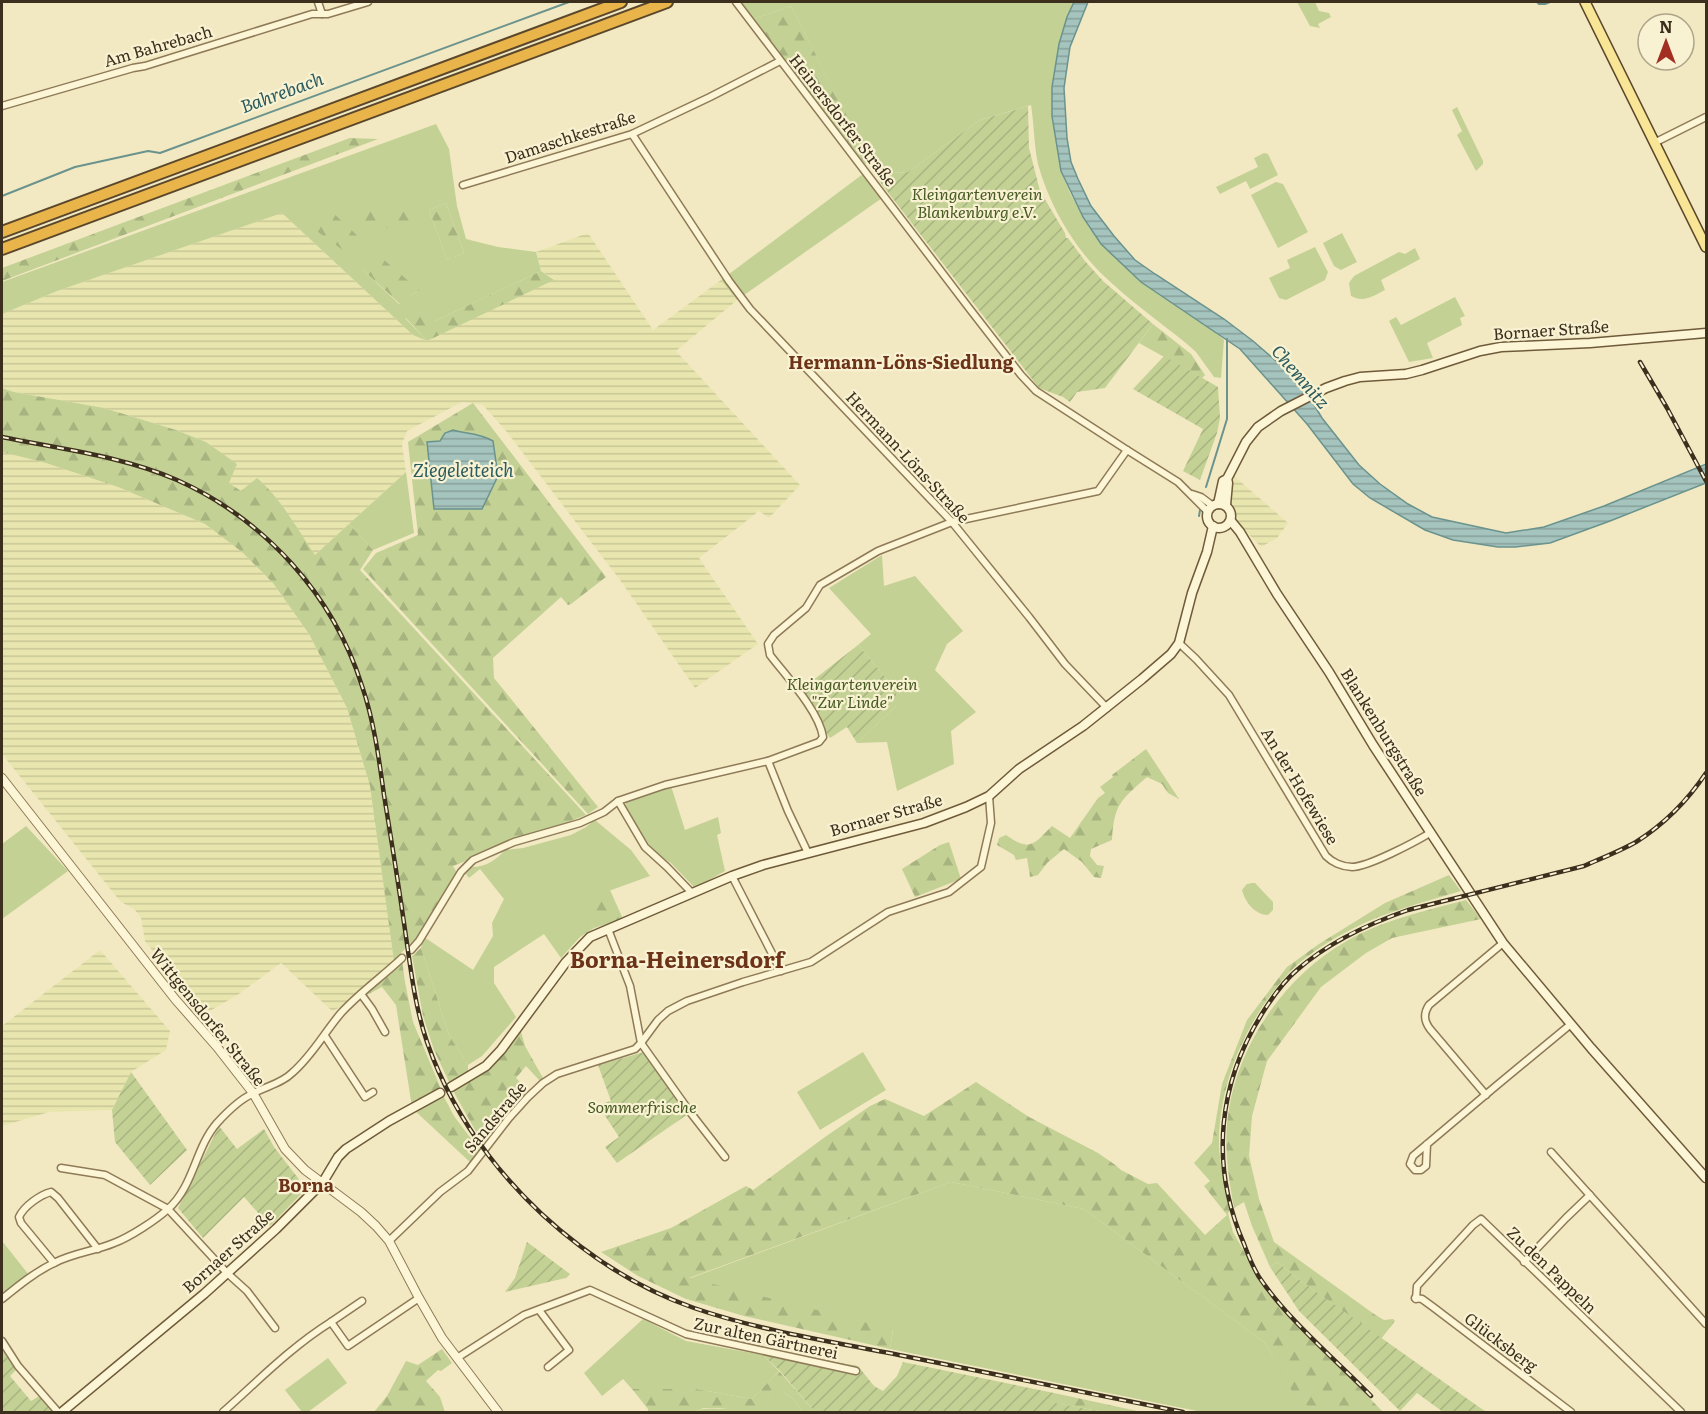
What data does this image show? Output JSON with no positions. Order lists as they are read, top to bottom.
{
  "streets": {
    "main road": ["Bornaer Straße", "Blankenburgstraße"],
    "street": [
      "Am Bahrebach",
      "Heinersdorfer Straße",
      "Damaschkestraße",
      "Hermann-Löns-Straße",
      "An der Hofewiese",
      "Wittgensdorfer Straße",
      "Sandstraße",
      "Zu den Pappeln",
      "Zur alten Gärtnerei",
      "Glücksberg"
    ]
  },
  "crossings": [
    ["Heinersdorfer Straße", "Damaschkestraße"],
    ["Heinersdorfer Straße", "Bornaer Straße"],
    ["Damaschkestraße", "Hermann-Löns-Straße"],
    ["Bornaer Straße", "Hermann-Löns-Straße"],
    ["Bornaer Straße", "Blankenburgstraße"],
    ["Bornaer Straße", "An der Hofewiese"],
    ["Bornaer Straße", "Wittgensdorfer Straße"],
    ["Bornaer Straße", "Sandstraße"],
    ["Blankenburgstraße", "An der Hofewiese"],
    ["Wittgensdorfer Straße", "Sandstraße"],
    ["Wittgensdorfer Straße", "Zur alten Gärtnerei"],
    ["Zu den Pappeln", "Glücksberg"]
  ],
  "districts": ["Hermann-Löns-Siedlung", "Borna-Heinersdorf", "Borna"],
  "water": ["Bahrebach", "Chemnitz", "Ziegeleiteich"],
  "parks": ["Kleingartenverein Blankenburg e.V.", "Kleingartenverein \"Zur Linde\"", "Sommerfrische"],
  "north": "top"
}
